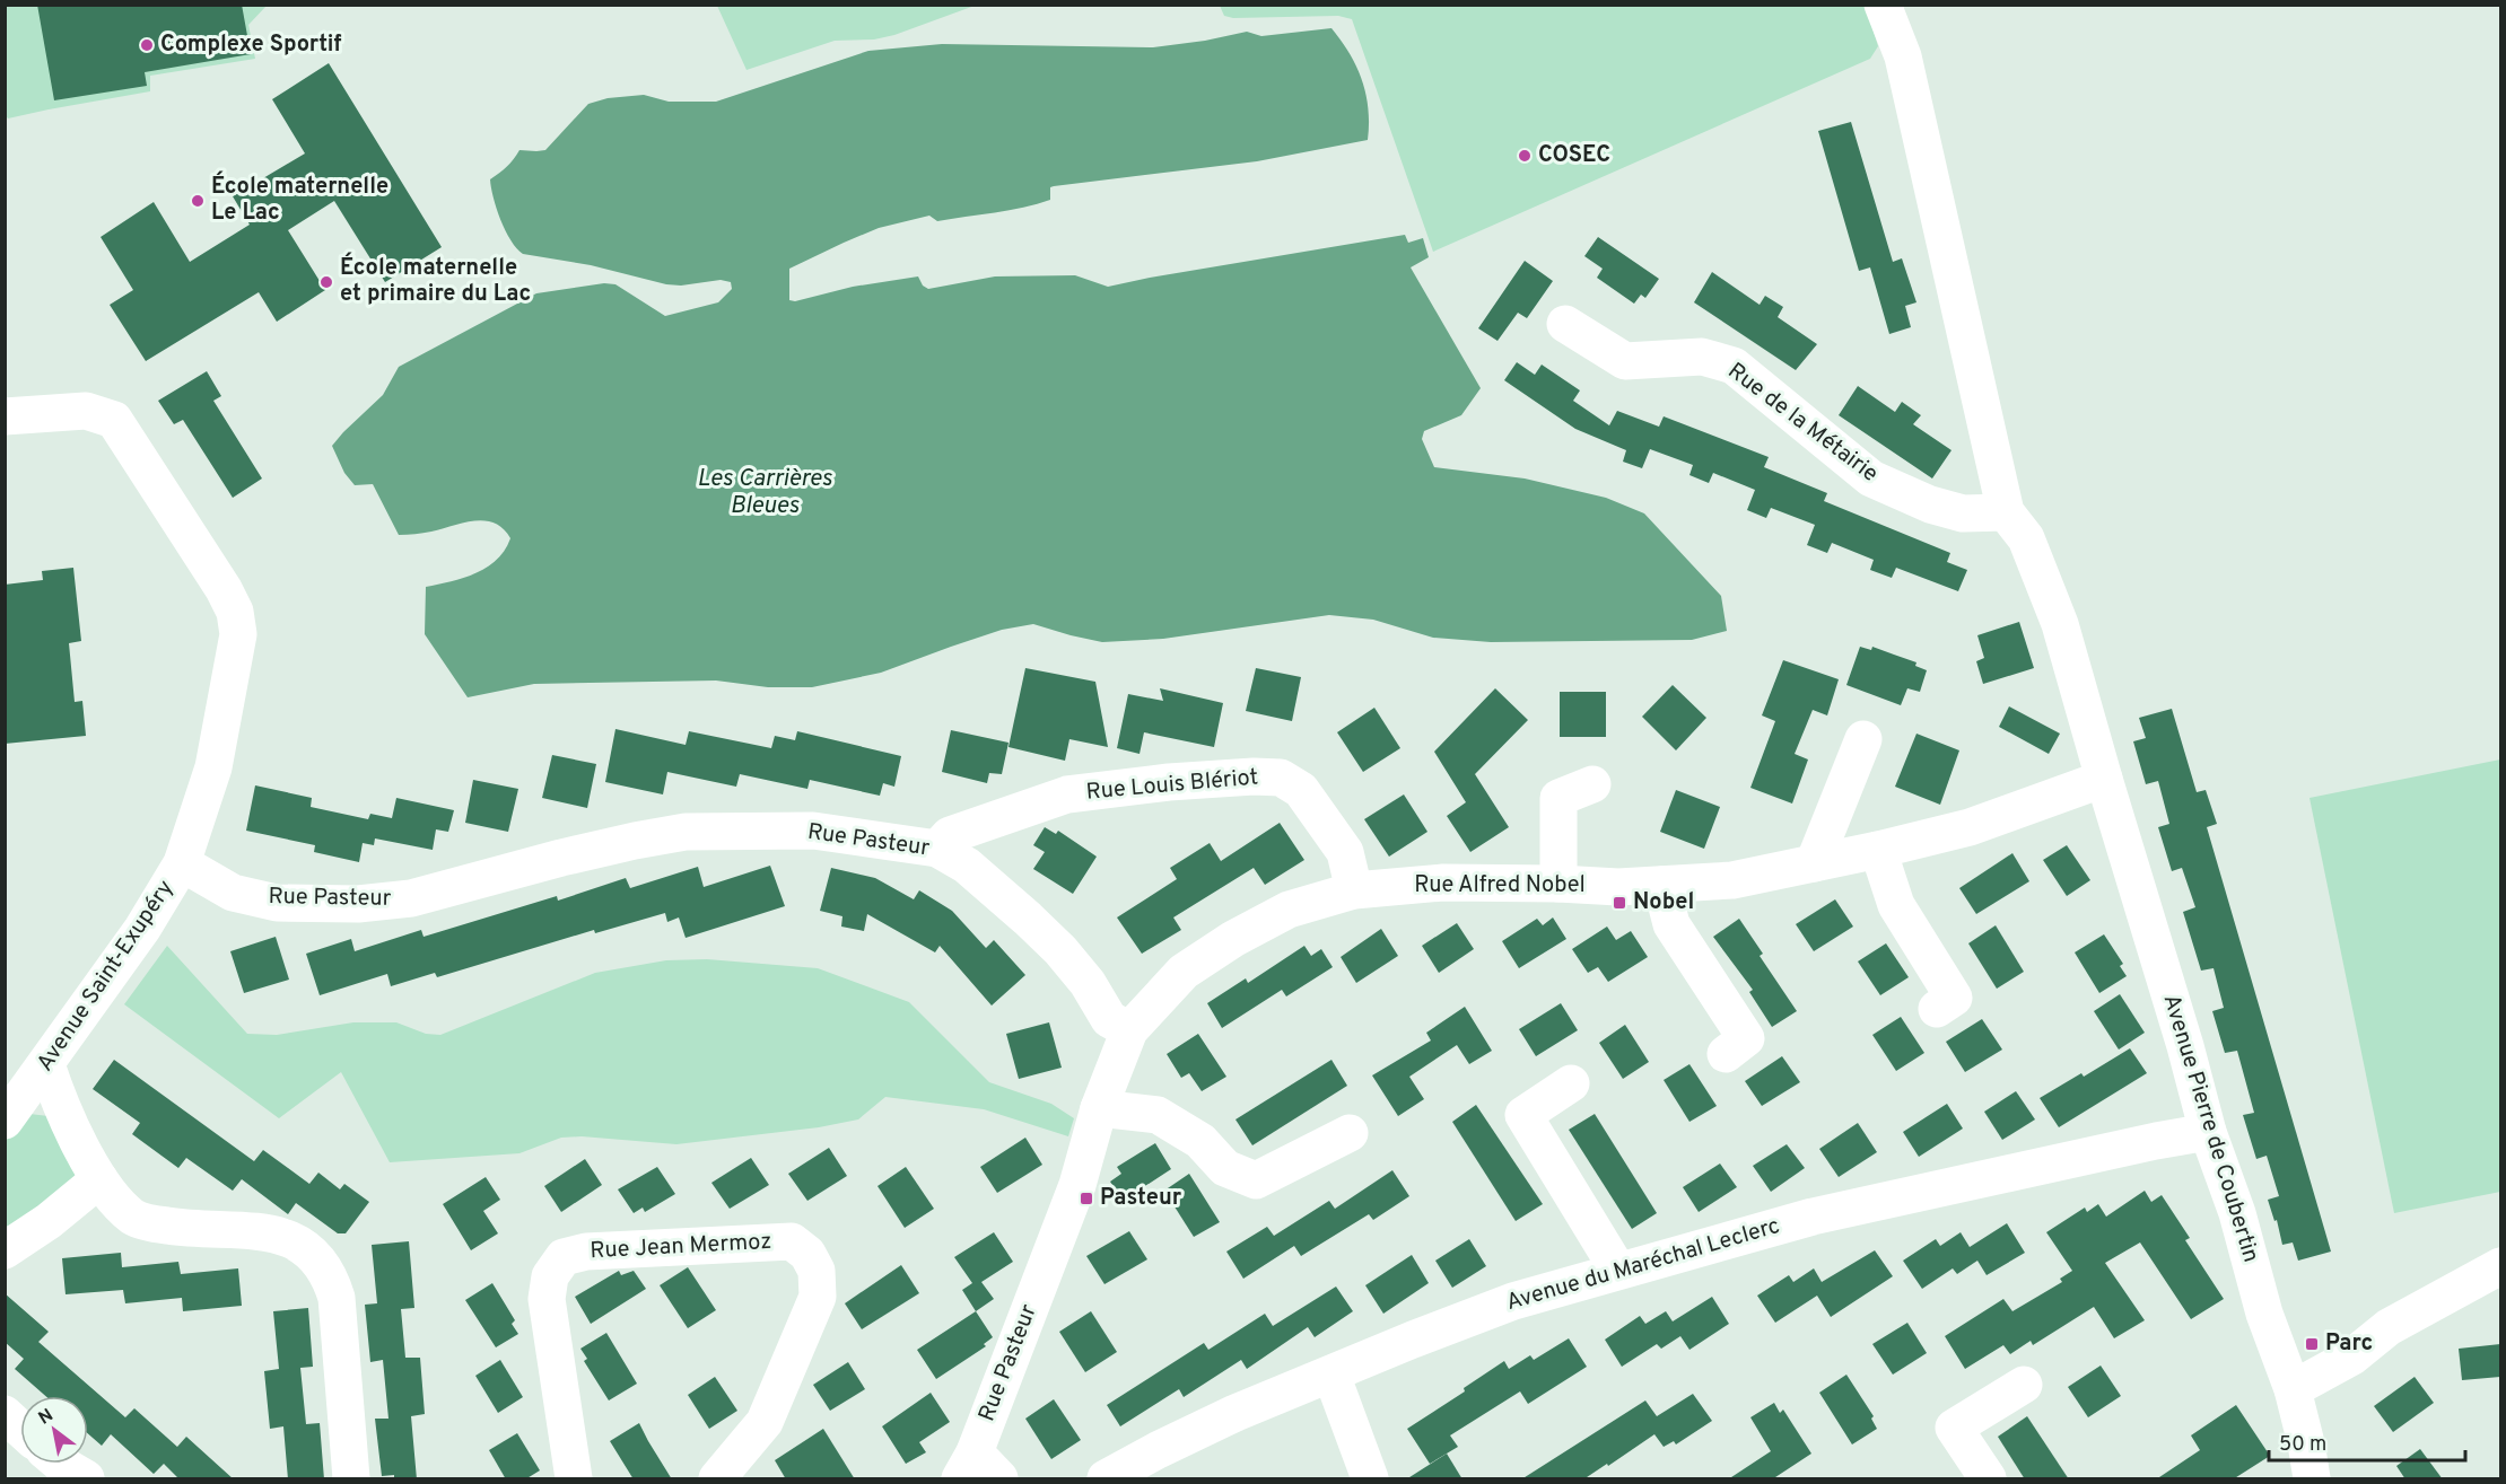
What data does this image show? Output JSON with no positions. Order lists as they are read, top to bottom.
{
  "streets": {
    "street": [
      "Rue de la Métairie",
      "Rue Louis Blériot",
      "Rue Pasteur",
      "Rue Alfred Nobel",
      "Avenue Saint-Exupéry",
      "Avenue Pierre de Coubertin",
      "Rue Jean Mermoz",
      "Avenue du Maréchal Leclerc"
    ]
  },
  "crossings": [
    ["Rue de la Métairie", "Avenue Pierre de Coubertin"],
    ["Rue Louis Blériot", "Rue Pasteur"],
    ["Rue Louis Blériot", "Rue Alfred Nobel"],
    ["Rue Pasteur", "Rue Alfred Nobel"],
    ["Rue Pasteur", "Avenue Saint-Exupéry"],
    ["Rue Alfred Nobel", "Avenue Pierre de Coubertin"],
    ["Avenue Pierre de Coubertin", "Avenue du Maréchal Leclerc"]
  ],
  "water": ["Les Carrières Bleues"],
  "places": {
    "other": [
      "Complexe Sportif",
      "COSEC",
      "École maternelle Le Lac",
      "École maternelle et primaire du Lac"
    ],
    "transit": ["Nobel", "Pasteur", "Parc"]
  },
  "scale_bar": "50 m",
  "north": "top left"
}
